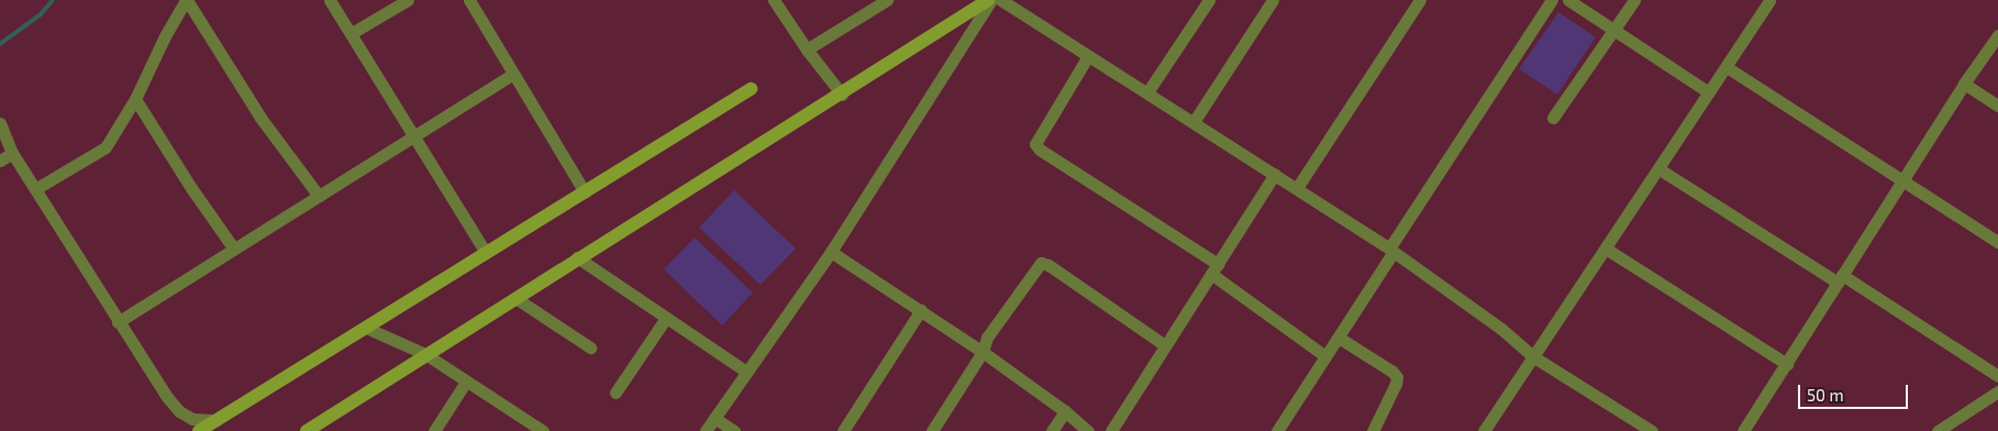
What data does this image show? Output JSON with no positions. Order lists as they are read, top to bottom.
{
  "scale_bar": "50 m"
}
